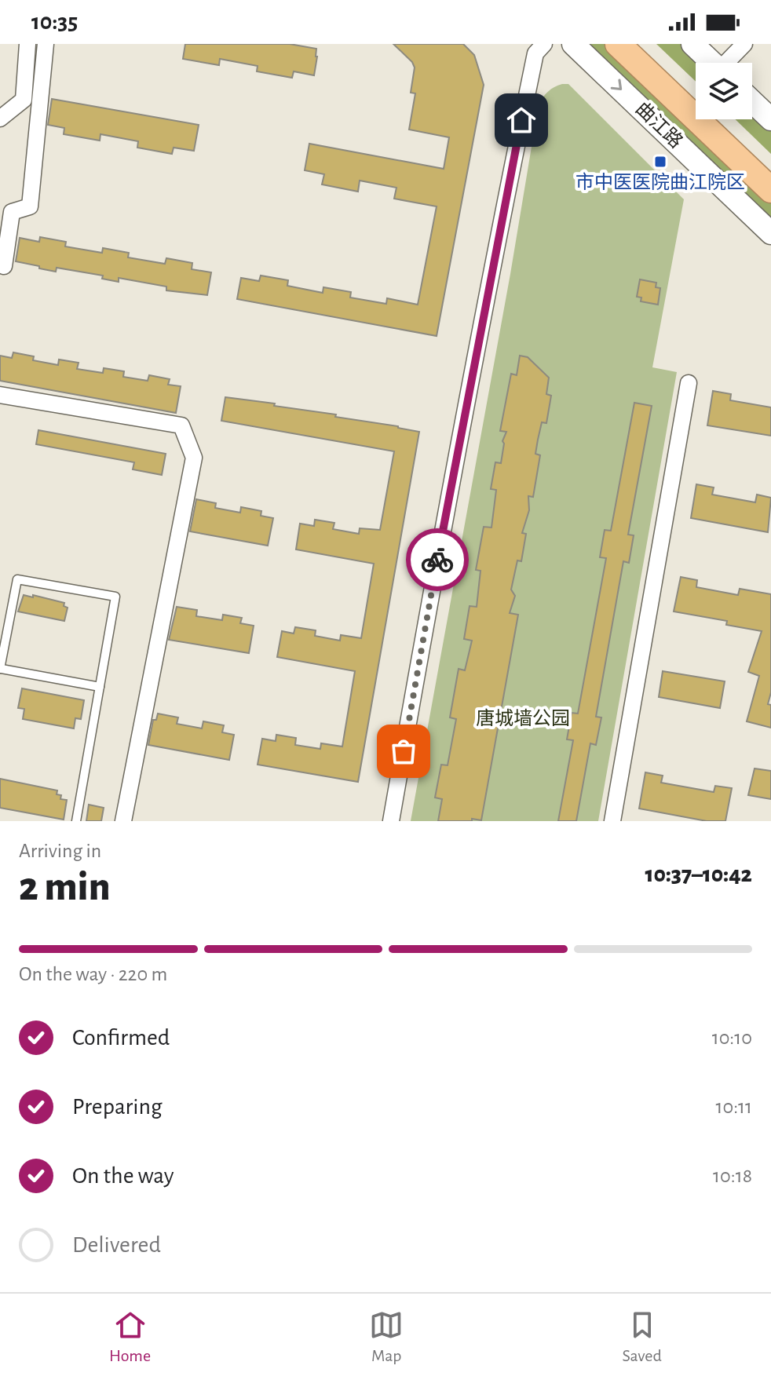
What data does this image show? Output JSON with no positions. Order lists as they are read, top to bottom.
{
  "streets": {
    "highway": ["曲江路"]
  },
  "one_way": ["曲江路"],
  "parks": ["唐城墙公园"],
  "places": {
    "transit": ["市中医医院曲江院区"]
  },
  "page": {
    "status": "10:35",
    "heading": ["2 min", "Arriving in", "10:37–10:42"],
    "bar": "On the way · 220 m",
    "list": [
      ["Confirmed", "10:10"],
      ["Preparing", "10:11"],
      ["On the way", "10:18"],
      "Delivered"
    ],
    "tabs": ["Home", "Map", "Saved"]
  }
}
